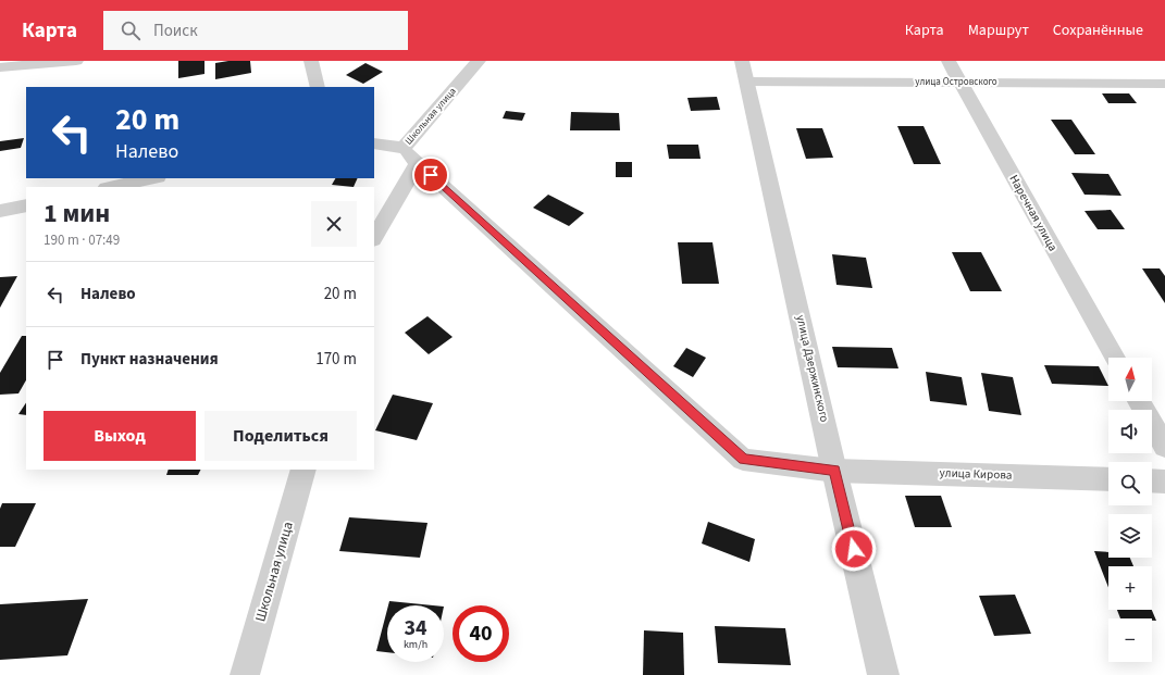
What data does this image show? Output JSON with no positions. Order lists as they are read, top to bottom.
{
  "streets": {
    "street": [
      "улица Островского",
      "Школьная улица",
      "Наречная улица",
      "улица Дзержинского",
      "улица Кирова"
    ]
  },
  "crossings": [
    ["улица Островского", "Наречная улица"],
    ["улица Островского", "улица Дзержинского"],
    ["Школьная улица", "улица Кирова"],
    ["улица Дзержинского", "улица Кирова"]
  ],
  "north": "top",
  "page": {
    "header": "Карта",
    "search": "Поиск",
    "nav": ["Карта", "Маршрут", "Сохранённые"],
    "turn": ["20 m", "Налево"],
    "heading": ["1 мин", "190 m · 07:49"],
    "list": [
      {
        "name": "Налево",
        "value": "20 m"
      },
      {
        "name": "Пункт назначения",
        "value": "170 m"
      }
    ],
    "map_buttons": ["+", "−"],
    "buttons": ["Выход", "Поделиться"],
    "speed": "34 km/h",
    "limit": "40"
  }
}
